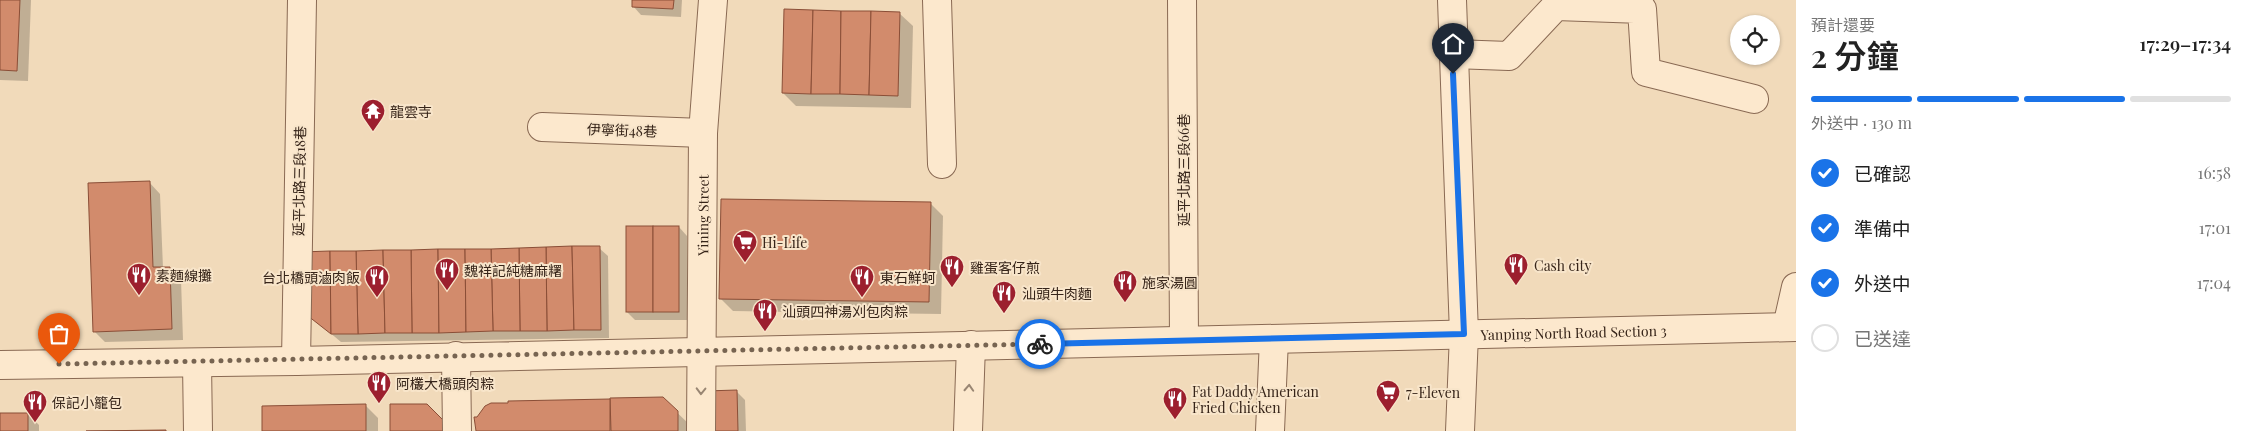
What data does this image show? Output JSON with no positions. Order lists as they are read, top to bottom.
{
  "streets": {
    "street": [
      "伊寧街48巷",
      "延平北路三段66巷",
      "延平北路三段18巷",
      "Yining Street",
      "Yanping North Road Section 3"
    ]
  },
  "crossings": [
    ["伊寧街48巷", "Yining Street"],
    ["延平北路三段66巷", "Yanping North Road Section 3"],
    ["延平北路三段18巷", "Yanping North Road Section 3"],
    ["Yining Street", "Yanping North Road Section 3"]
  ],
  "places": {
    "temple": ["龍雲寺"],
    "supermarket": ["Hi-Life", "7-Eleven"],
    "restaurant": [
      "Cash city",
      "雞蛋客仔煎",
      "魏祥記純糖麻糬",
      "素麵線攤",
      "台北橋頭滷肉飯",
      "東石鮮蚵",
      "施家湯圓",
      "汕頭牛肉麵",
      "汕頭四神湯刈包肉粽",
      "阿欉大橋頭肉粽",
      "Fat Daddy American Fried Chicken",
      "保記小籠包"
    ]
  },
  "page": {
    "heading": ["2 分鐘", "預計還要", "17:29–17:34"],
    "bar": "外送中 · 130 m",
    "list": [
      ["已確認", "16:58"],
      ["準備中", "17:01"],
      ["外送中", "17:04"],
      "已送達"
    ]
  }
}
